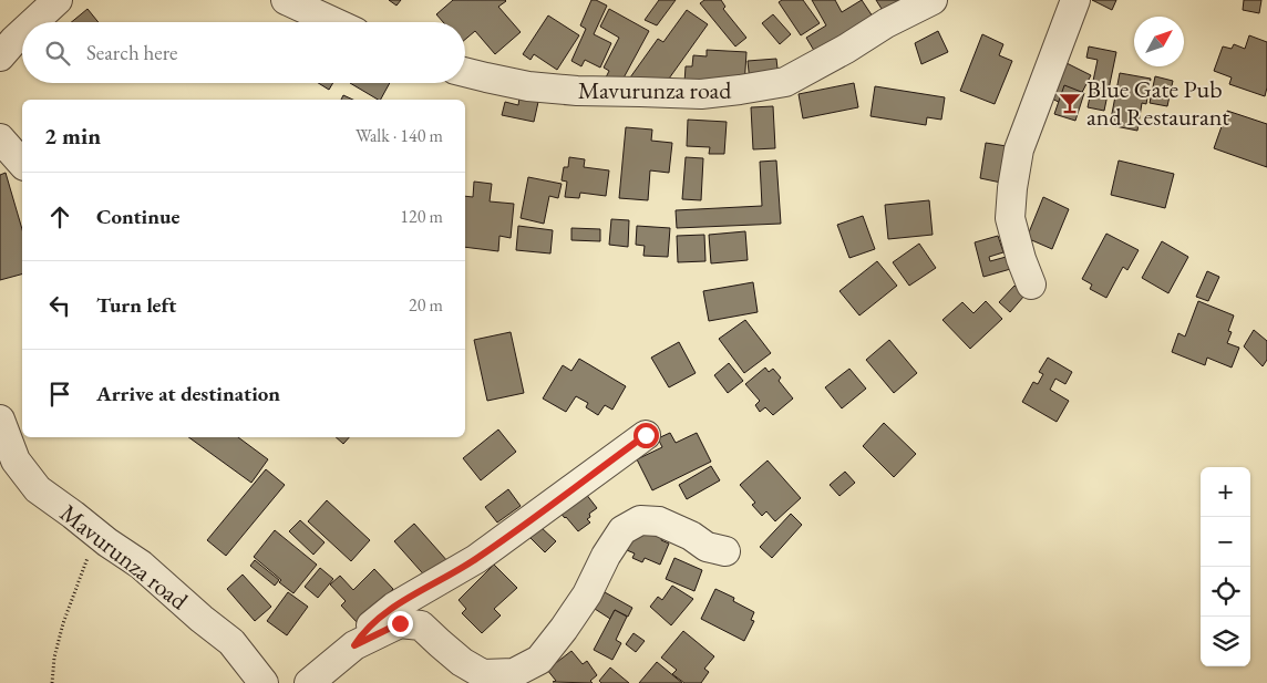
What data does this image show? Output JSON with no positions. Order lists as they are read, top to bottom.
{
  "streets": {
    "street": ["Mavurunza road"]
  },
  "places": {
    "bar": ["Blue Gate Pub and Restaurant"]
  },
  "north": "top right",
  "page": {
    "search": "Search here",
    "heading": ["2 min", "Walk · 140 m"],
    "list": [
      ["Continue", "120 m"],
      ["Turn left", "20 m"],
      "Arrive at destination"
    ],
    "map_buttons": ["+", "−"]
  }
}
